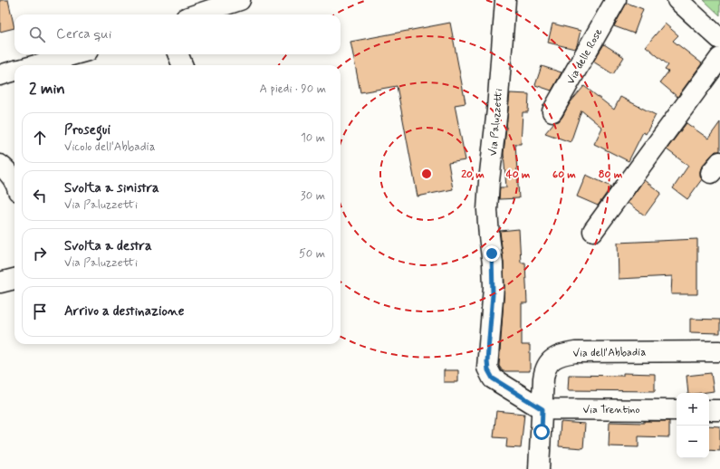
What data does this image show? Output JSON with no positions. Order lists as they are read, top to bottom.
{
  "streets": {
    "street": [
      "Via delle Rose",
      "Via Paluzzetti",
      "Via dell'Abbadia",
      "Via Trentino"
    ]
  },
  "crossings": [
    ["Via Paluzzetti", "Via dell'Abbadia"],
    ["Via Paluzzetti", "Via Trentino"],
    ["Via dell'Abbadia", "Via Trentino"]
  ],
  "page": {
    "search": "Cerca qui",
    "heading": ["2 min", "A piedi · 90 m"],
    "list": [
      ["Prosegui", "Vicolo dell'Abbadia", "10 m"],
      ["Svolta a sinistra", "Via Paluzzetti", "30 m"],
      ["Svolta a destra", "Via Paluzzetti", "50 m"],
      "Arrivo a destinazione"
    ],
    "map_buttons": ["+", "−"]
  },
  "rings": [
    "20 m",
    "40 m",
    "60 m",
    "80 m"
  ]
}
